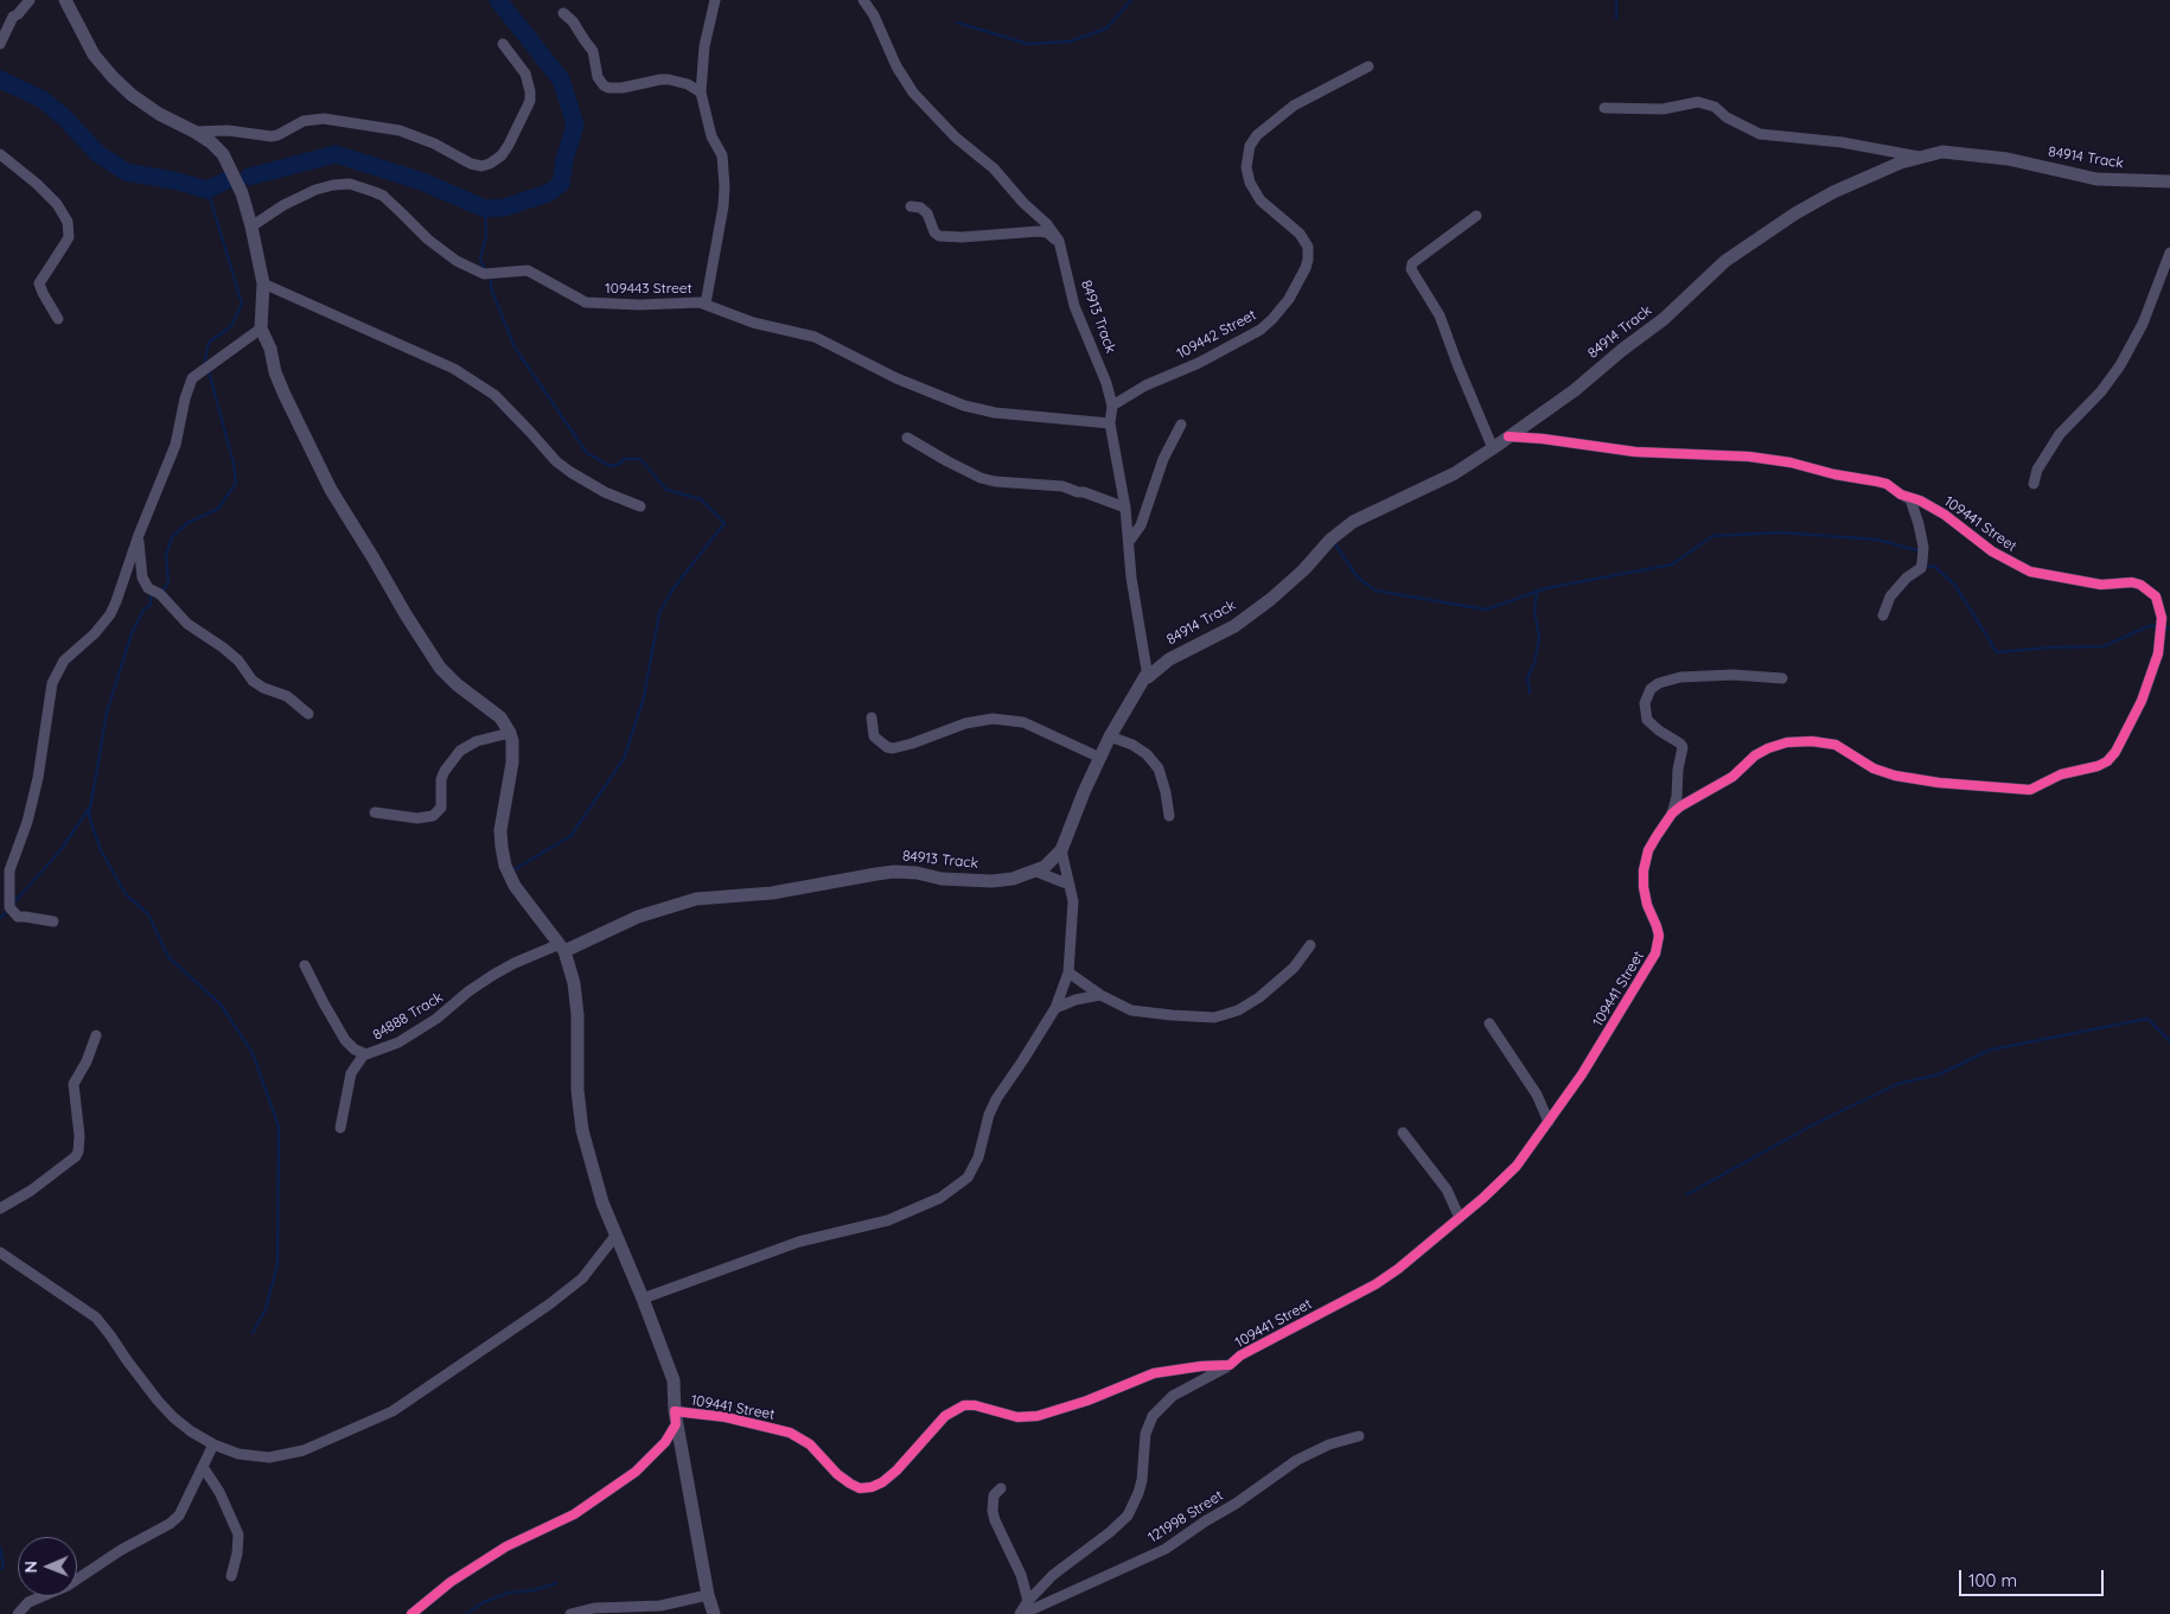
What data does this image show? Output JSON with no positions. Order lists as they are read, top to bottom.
{
  "streets": {
    "street": [
      "84914 Track",
      "109443 Street",
      "84913 Track",
      "109442 Street",
      "109441 Street",
      "84888 Track",
      "121998 Street"
    ]
  },
  "crossings": [
    ["84914 Track", "84913 Track"],
    ["84914 Track", "109441 Street"],
    ["109443 Street", "84913 Track"],
    ["84913 Track", "109442 Street"],
    ["84913 Track", "84888 Track"]
  ],
  "scale_bar": "100 m",
  "north": "left"
}
